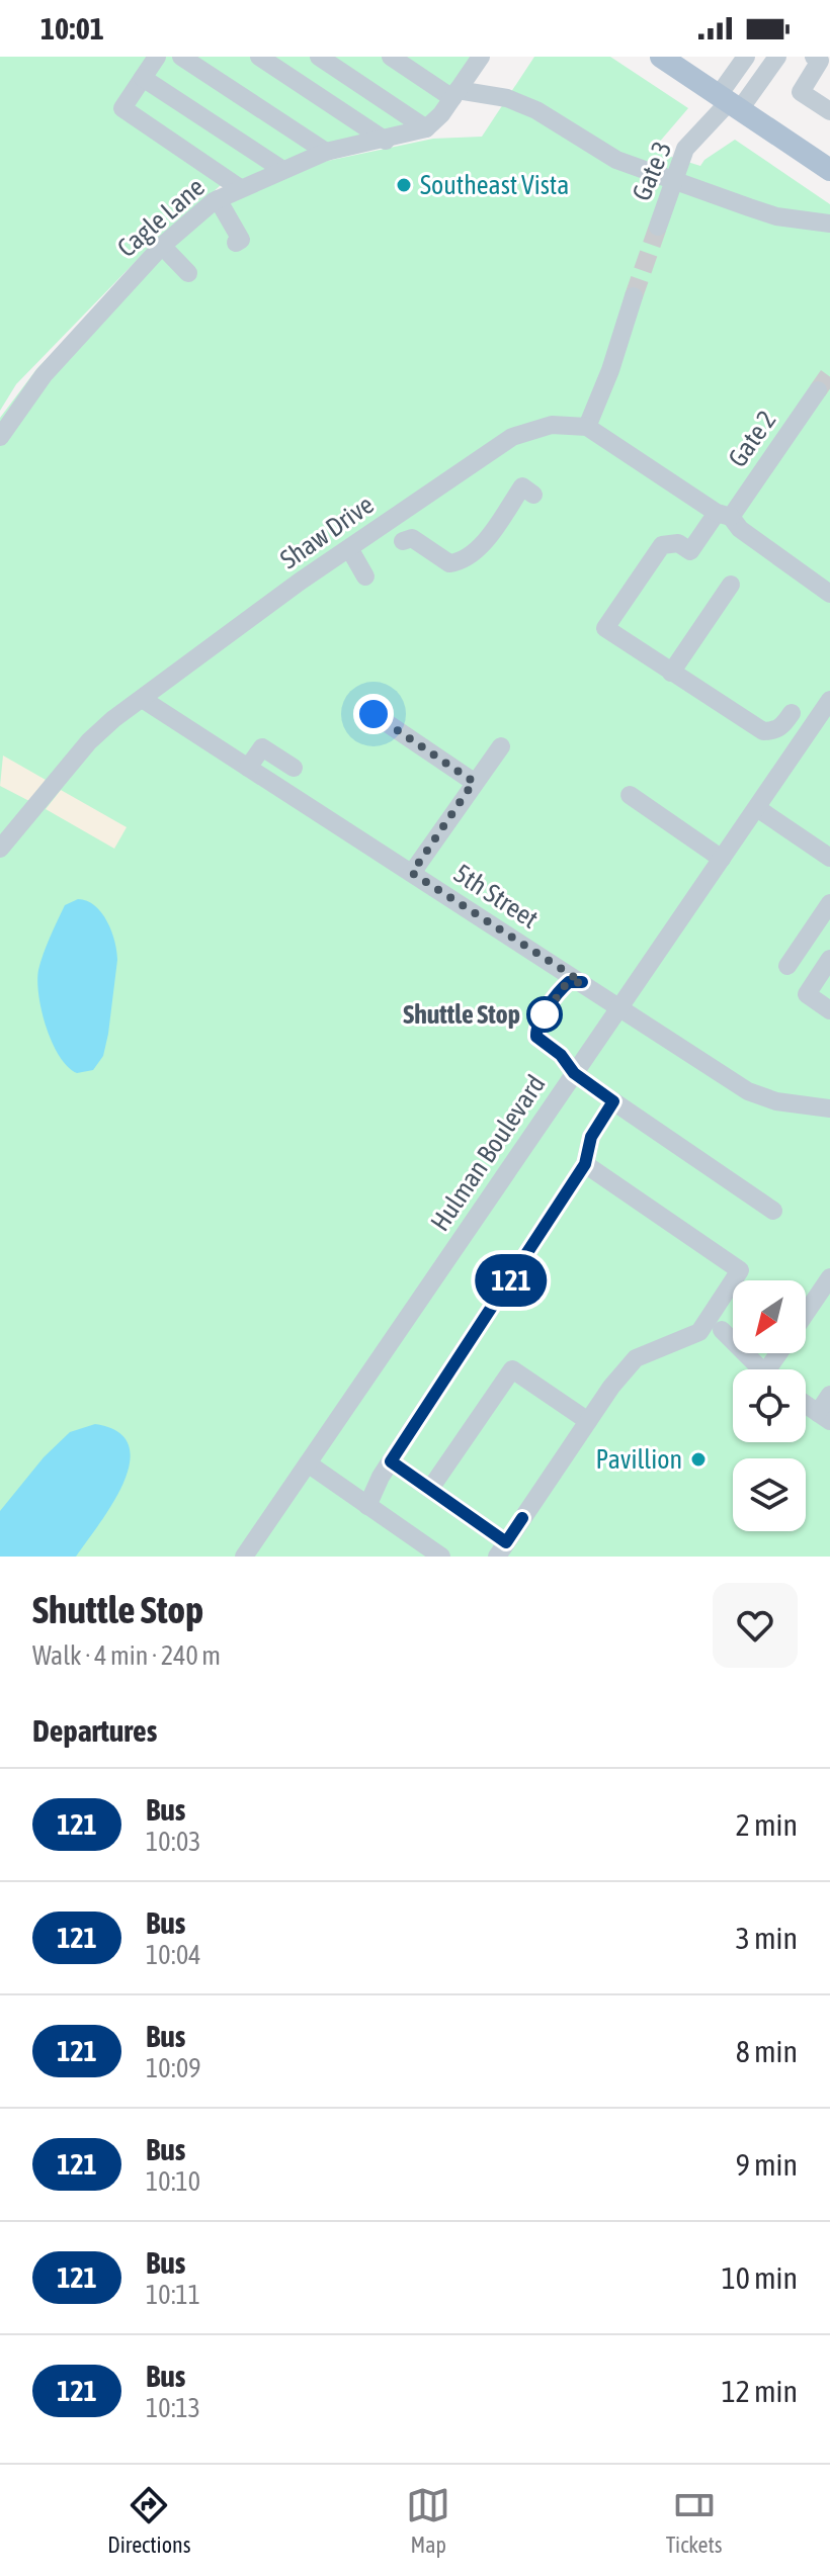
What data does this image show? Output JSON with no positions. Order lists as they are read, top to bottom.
{
  "streets": {
    "street": [
      "Gate 3",
      "Cagle Lane",
      "Gate 2",
      "Shaw Drive",
      "5th Street",
      "Hulman Boulevard"
    ]
  },
  "crossings": [
    ["Shaw Drive", "5th Street"],
    ["5th Street", "Hulman Boulevard"]
  ],
  "places": ["Southeast Vista", "Shuttle Stop", "Pavillion"],
  "lines": ["bus line 121"],
  "north": "bottom left",
  "page": {
    "status": "10:01",
    "on_map": "121",
    "heading": [
      ["Shuttle Stop", "Walk · 4 min · 240 m"],
      "Departures"
    ],
    "list": [
      {
        "mark": "121",
        "name": "Bus",
        "note": "10:03",
        "value": "2 min"
      },
      {
        "mark": "121",
        "name": "Bus",
        "note": "10:04",
        "value": "3 min"
      },
      {
        "mark": "121",
        "name": "Bus",
        "note": "10:09",
        "value": "8 min"
      },
      {
        "mark": "121",
        "name": "Bus",
        "note": "10:10",
        "value": "9 min"
      },
      {
        "mark": "121",
        "name": "Bus",
        "note": "10:11",
        "value": "10 min"
      },
      {
        "mark": "121",
        "name": "Bus",
        "note": "10:13",
        "value": "12 min"
      }
    ],
    "tabs": ["Directions", "Map", "Tickets"]
  }
}
